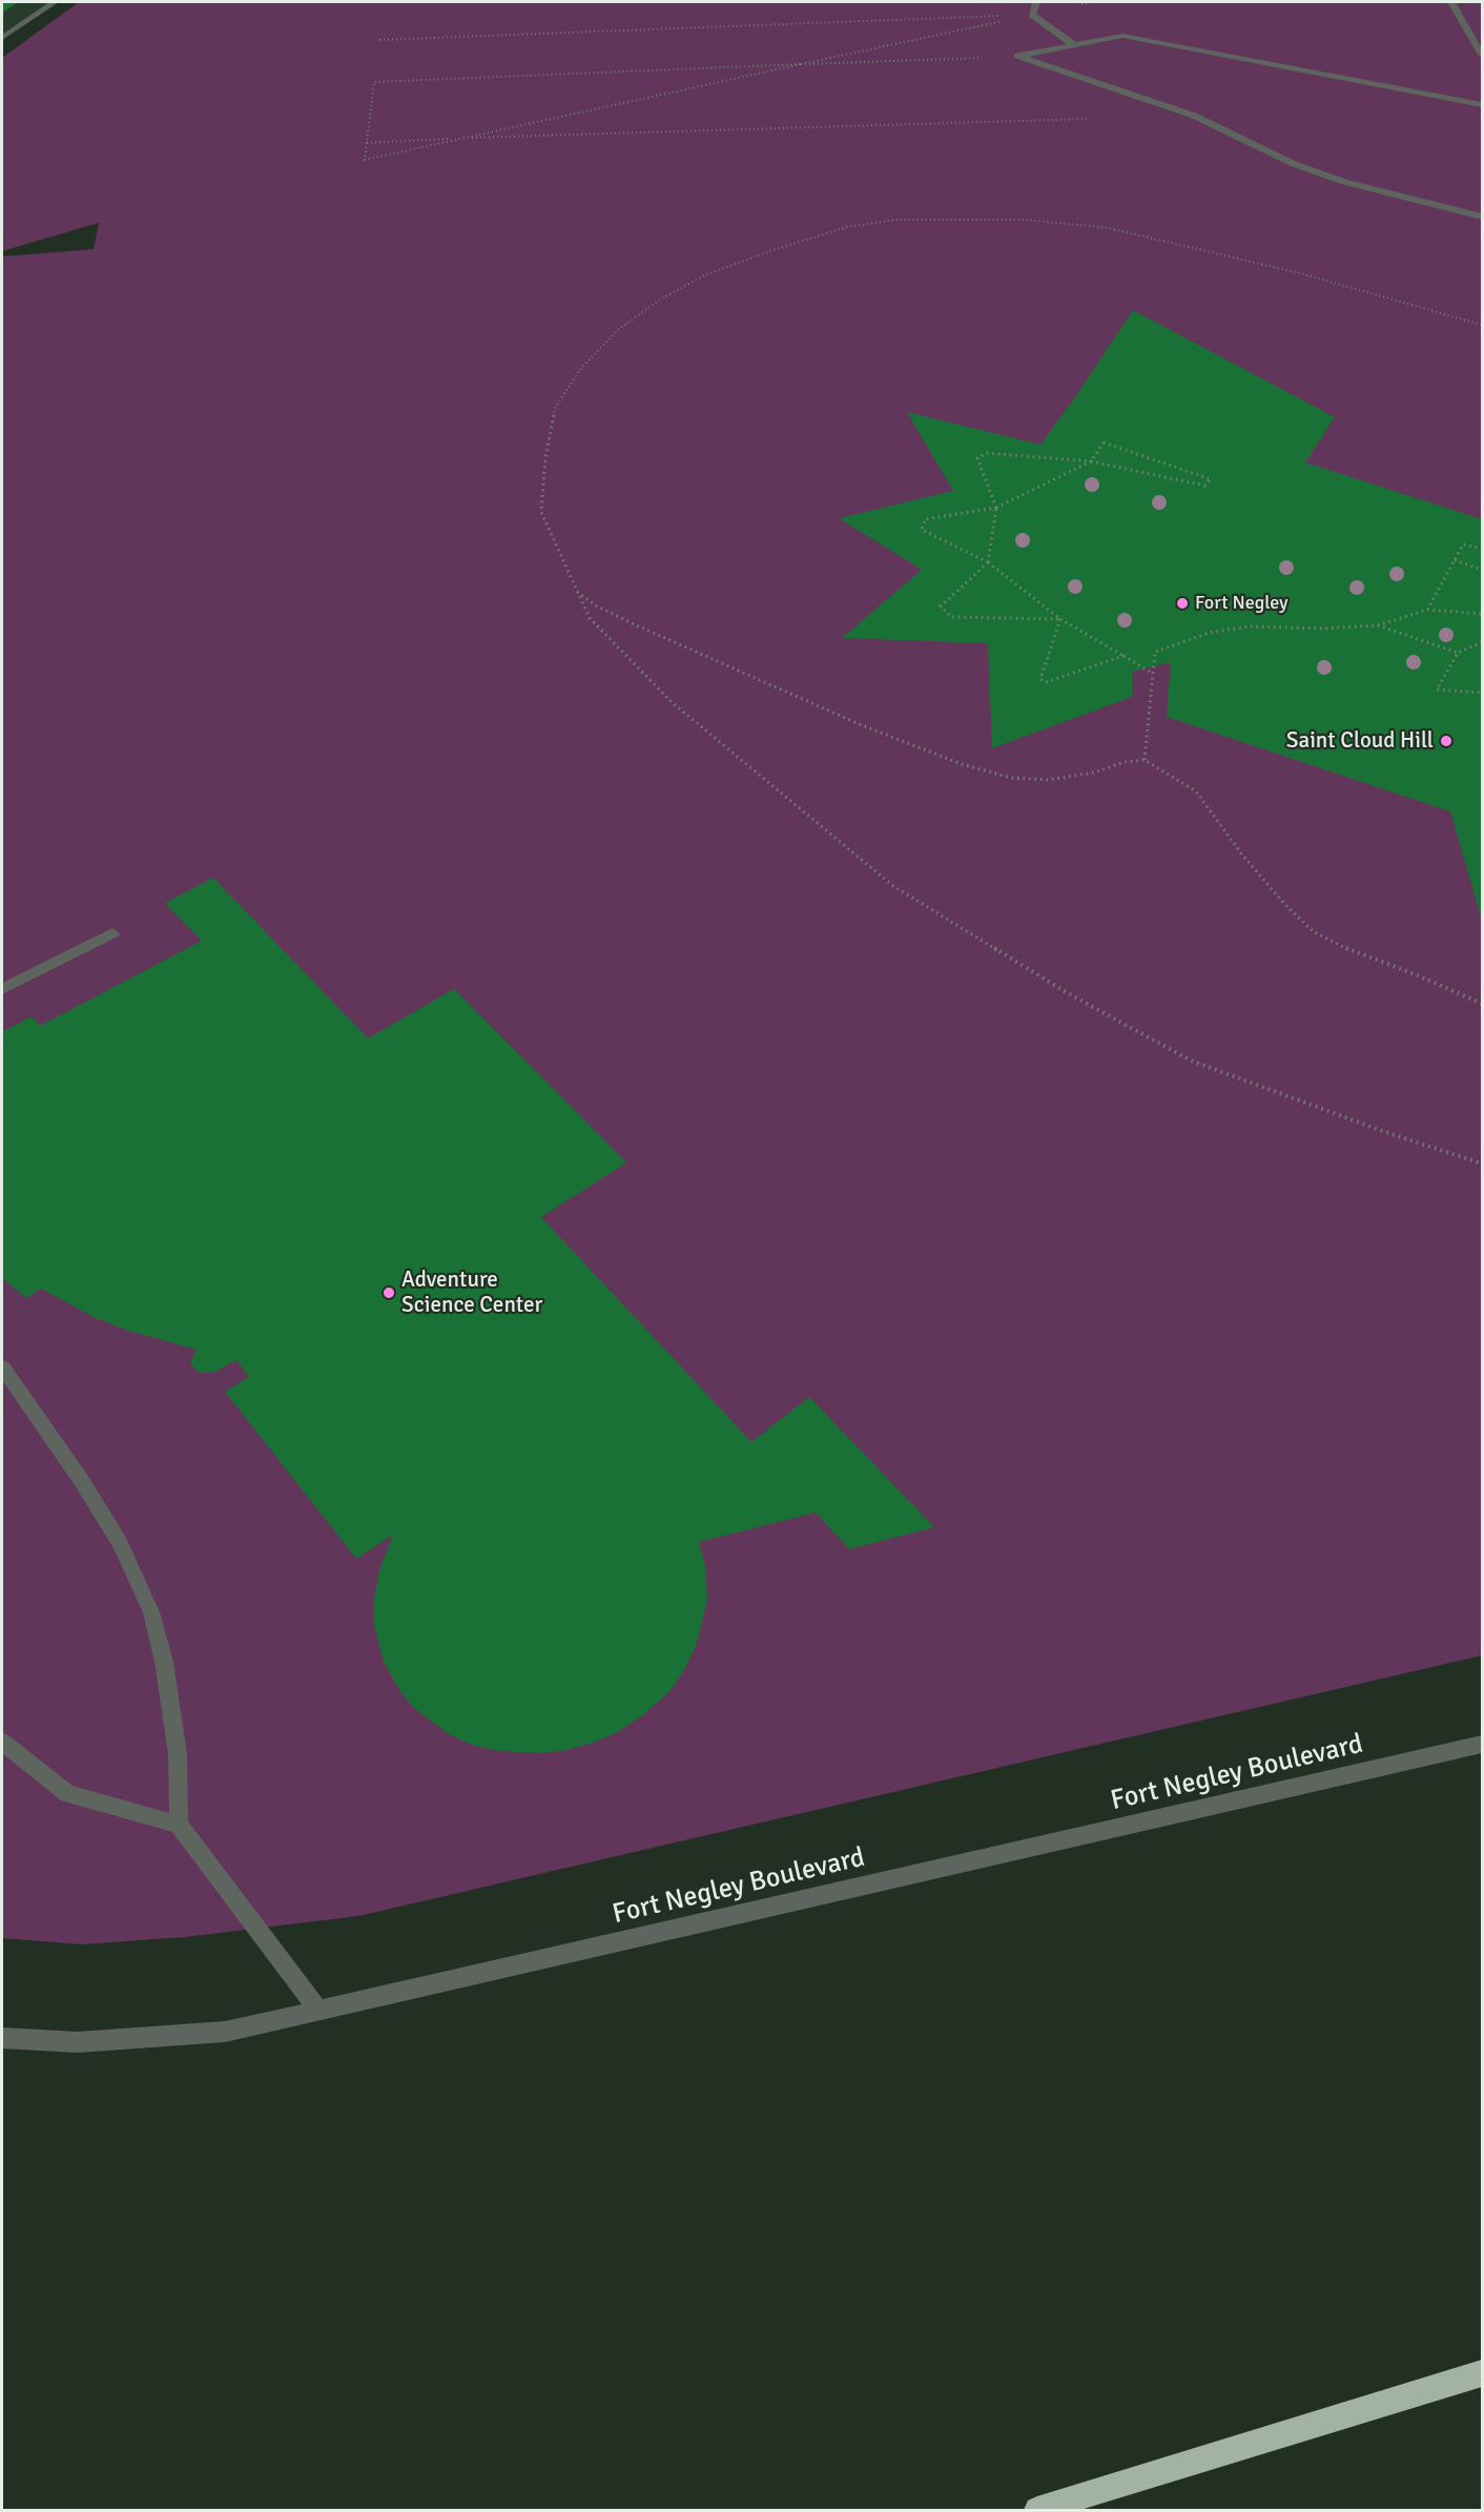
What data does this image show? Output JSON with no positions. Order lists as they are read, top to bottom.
{
  "streets": {
    "street": ["Fort Negley Boulevard"]
  },
  "places": ["Fort Negley", "Saint Cloud Hill", "Adventure Science Center"]
}
